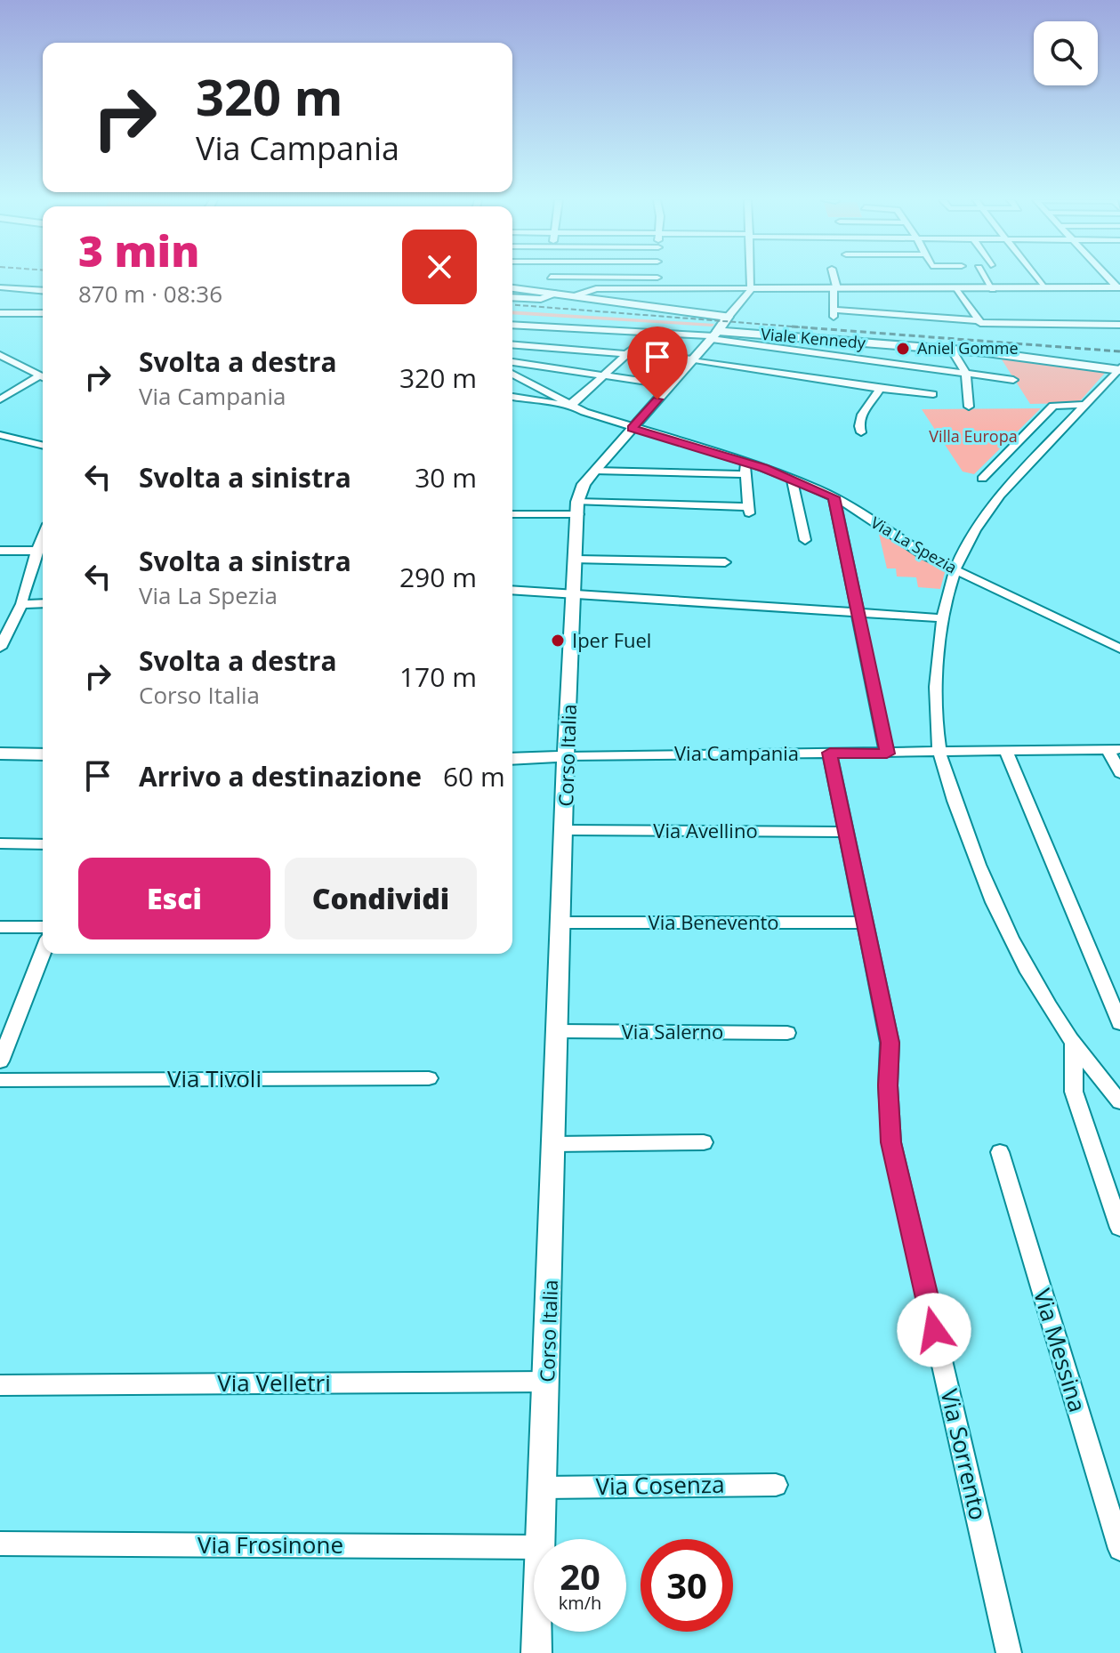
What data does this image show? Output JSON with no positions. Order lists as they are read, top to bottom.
{
  "streets": {
    "main road": ["Viale Kennedy"],
    "street": [
      "Via La Spezia",
      "Via Campania",
      "Corso Italia",
      "Via Avellino",
      "Via Benevento",
      "Via Salerno",
      "Via Tivoli",
      "Via Messina",
      "Via Velletri",
      "Via Sorrento",
      "Via Cosenza",
      "Via Frosinone"
    ]
  },
  "crossings": [
    ["Viale Kennedy", "Corso Italia"],
    ["Via La Spezia", "Corso Italia"],
    ["Via Campania", "Corso Italia"],
    ["Via Campania", "Via Sorrento"],
    ["Corso Italia", "Via Avellino"],
    ["Corso Italia", "Via Benevento"],
    ["Corso Italia", "Via Salerno"],
    ["Corso Italia", "Via Velletri"],
    ["Corso Italia", "Via Cosenza"],
    ["Via Avellino", "Via Sorrento"],
    ["Via Benevento", "Via Sorrento"]
  ],
  "parks": ["Villa Europa"],
  "places": ["Aniel Gomme", "Iper Fuel"],
  "page": {
    "turn": ["320 m", "Via Campania"],
    "heading": ["3 min", "870 m · 08:36"],
    "list": [
      {
        "name": "Svolta a destra",
        "note": "Via Campania",
        "value": "320 m"
      },
      {
        "name": "Svolta a sinistra",
        "value": "30 m"
      },
      {
        "name": "Svolta a sinistra",
        "note": "Via La Spezia",
        "value": "290 m"
      },
      {
        "name": "Svolta a destra",
        "note": "Corso Italia",
        "value": "170 m"
      },
      {
        "name": "Arrivo a destinazione",
        "value": "60 m"
      }
    ],
    "buttons": ["Esci", "Condividi"],
    "speed": "20 km/h",
    "limit": "30"
  }
}
